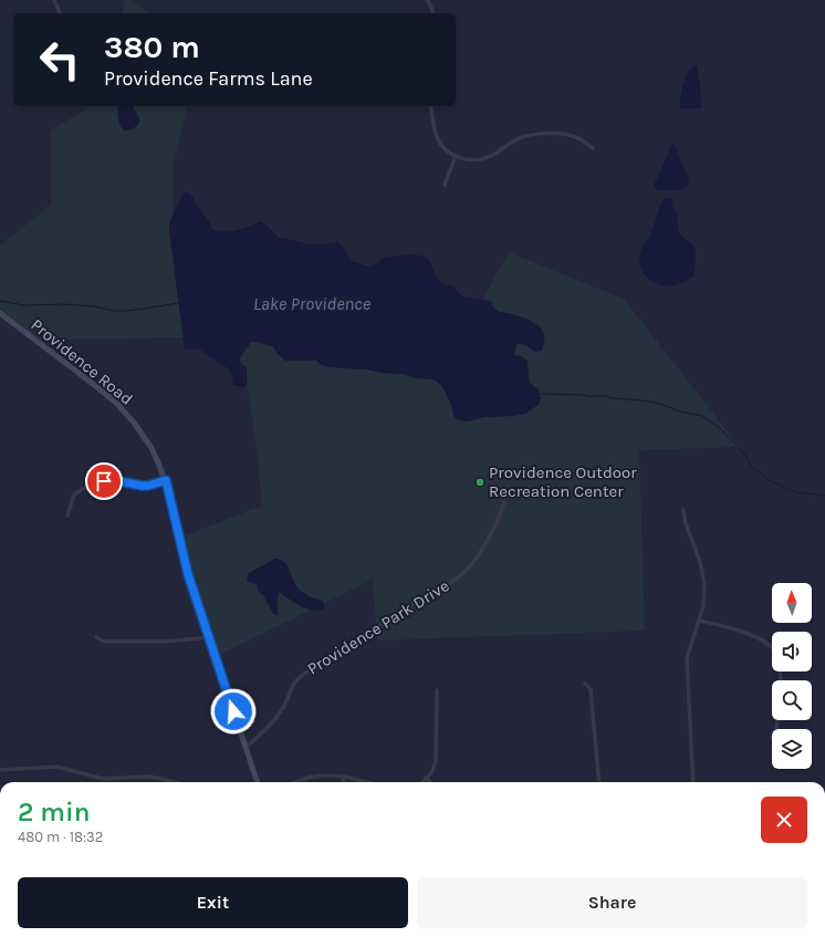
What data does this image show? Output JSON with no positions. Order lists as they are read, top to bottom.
{
  "streets": {
    "street": ["Providence Road", "Providence Park Drive"]
  },
  "crossings": [
    ["Providence Road", "Providence Park Drive"]
  ],
  "water": ["Lake Providence"],
  "places": ["Providence Outdoor Recreation Center"],
  "north": "top",
  "page": {
    "turn": ["380 m", "Providence Farms Lane"],
    "heading": ["2 min", "480 m · 18:32"],
    "buttons": ["Exit", "Share"]
  }
}
